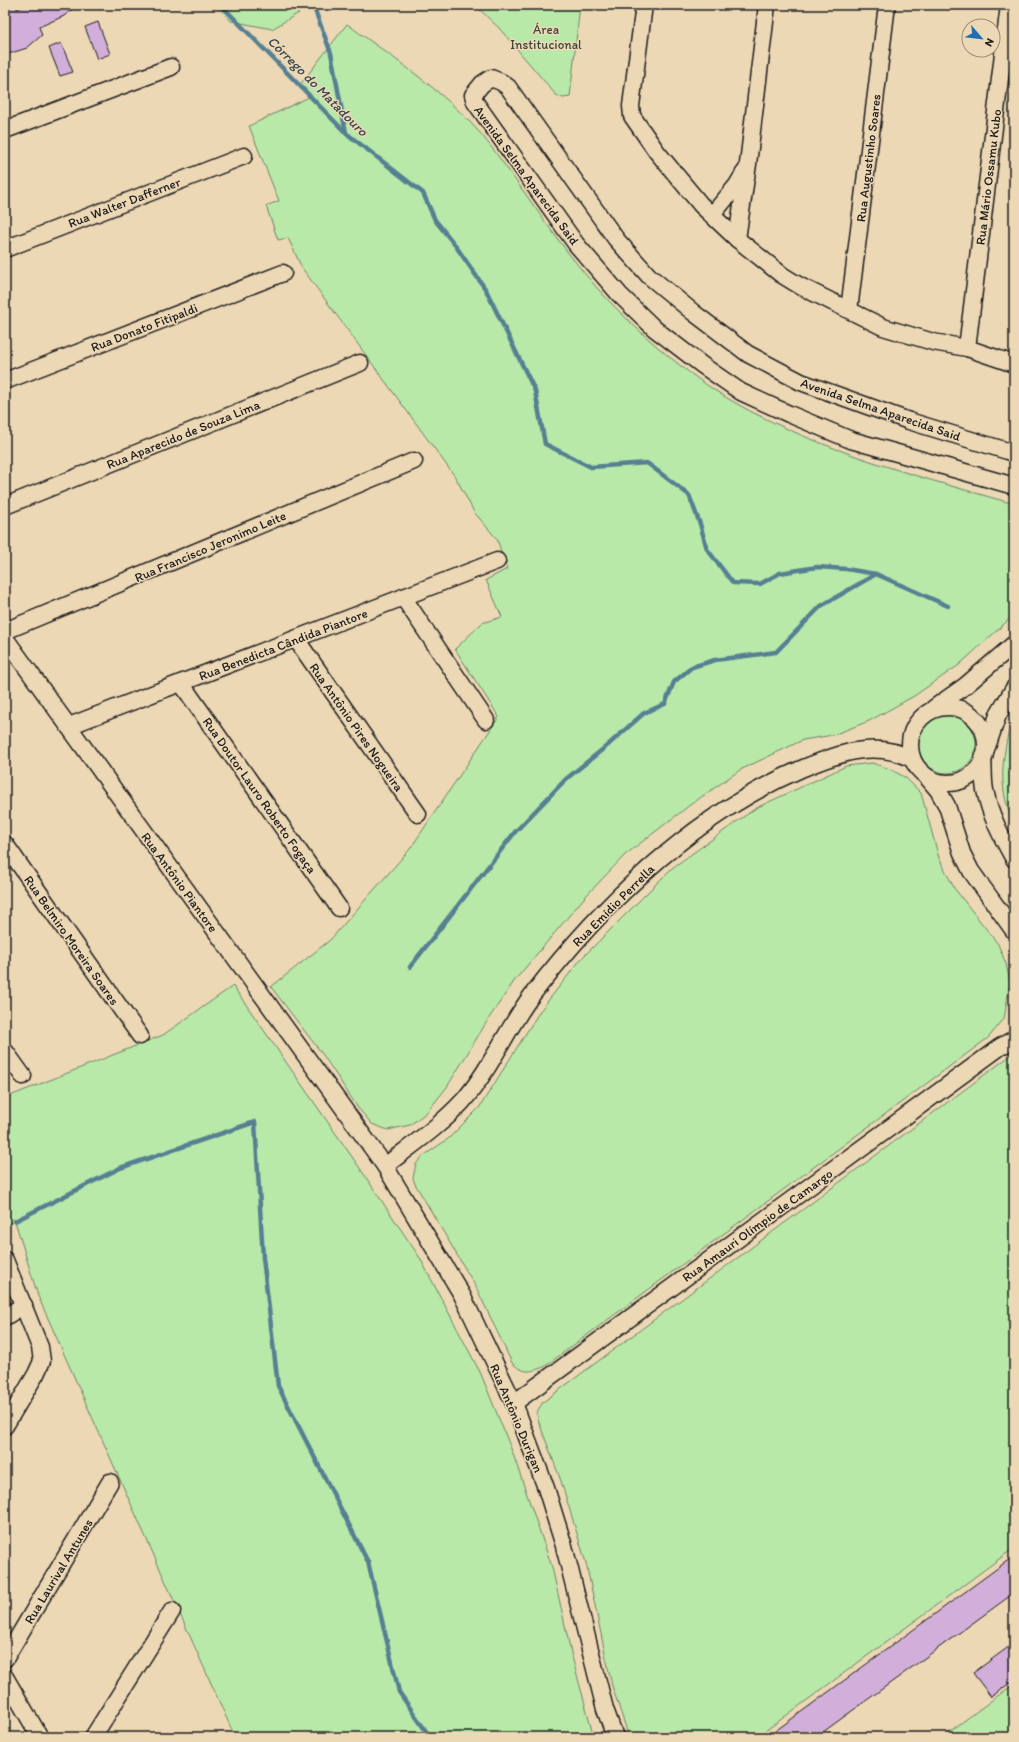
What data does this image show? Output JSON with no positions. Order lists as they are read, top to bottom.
{
  "streets": {
    "street": [
      "Rua Augustinho Soares",
      "Avenida Selma Aparecida Said",
      "Rua Mário Ossamu Kubo",
      "Rua Walter Dafferner",
      "Rua Donato Fitipaldi",
      "Rua Aparecido de Souza Lima",
      "Rua Francisco Jeronimo Leite",
      "Rua Benedicta Cândida Piantore",
      "Rua Antônio Pires Nogueira",
      "Rua Doutor Lauro Roberto Fogaça",
      "Rua Antônio Piantore",
      "Rua Emídio Perrella",
      "Rua Belmiro Moreira Soares",
      "Rua Amauri Olímpio de Camargo",
      "Rua Antônio Durigan",
      "Rua Laurival Antunes"
    ]
  },
  "crossings": [
    ["Rua Benedicta Cândida Piantore", "Rua Antônio Pires Nogueira"],
    ["Rua Benedicta Cândida Piantore", "Rua Doutor Lauro Roberto Fogaça"],
    ["Rua Benedicta Cândida Piantore", "Rua Antônio Piantore"],
    ["Rua Antônio Piantore", "Rua Antônio Durigan"],
    ["Rua Emídio Perrella", "Rua Antônio Durigan"],
    ["Rua Amauri Olímpio de Camargo", "Rua Antônio Durigan"]
  ],
  "water": ["Córrego do Matadouro"],
  "parks": ["Área Institucional"],
  "north": "bottom right"
}
